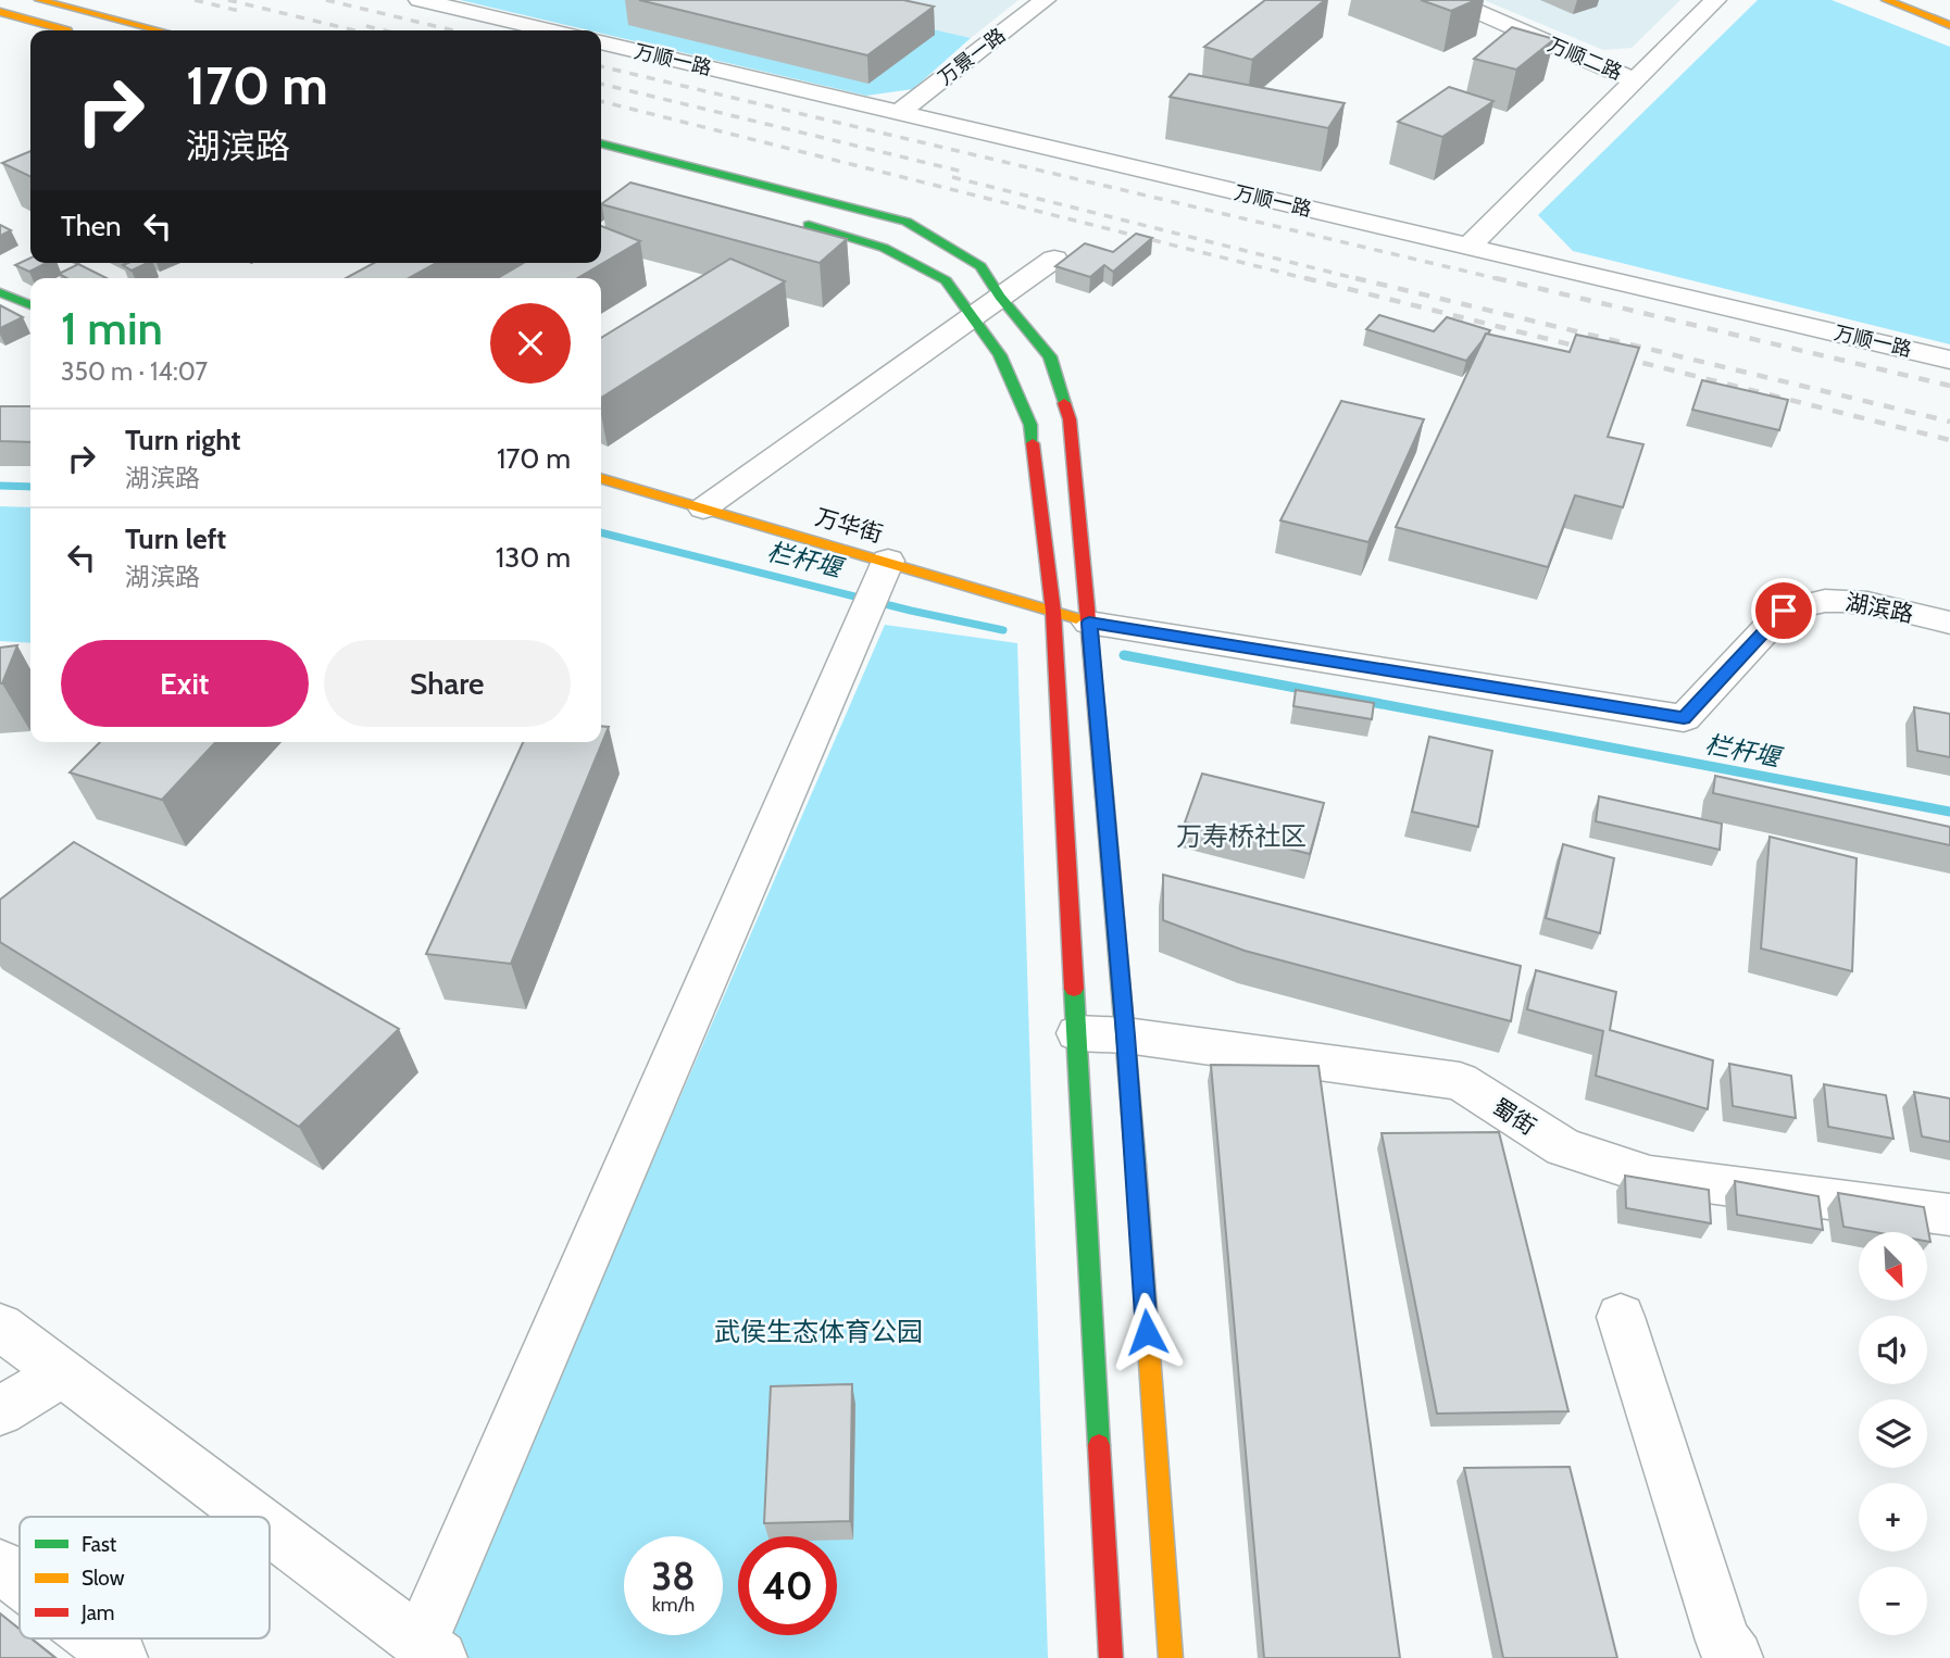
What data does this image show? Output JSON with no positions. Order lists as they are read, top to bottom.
{
  "streets": {
    "street": [
      "万景一路",
      "万顺二路",
      "万顺一路",
      "万华街",
      "湖滨路",
      "蜀街"
    ]
  },
  "crossings": [
    ["万景一路", "万顺一路"],
    ["万华街", "湖滨路"]
  ],
  "districts": ["万寿桥社区"],
  "water": ["栏杆堰"],
  "parks": ["武侯生态体育公园"],
  "legend": ["Fast", "Slow", "Jam"],
  "north": "bottom right",
  "page": {
    "turn": ["170 m", "湖滨路"],
    "then": "Then",
    "heading": ["1 min", "350 m · 14:07"],
    "list": [
      {
        "name": "Turn right",
        "note": "湖滨路",
        "value": "170 m"
      },
      {
        "name": "Turn left",
        "note": "湖滨路",
        "value": "130 m"
      }
    ],
    "buttons": ["Exit", "Share"],
    "map_buttons": ["+", "−"],
    "speed": "38 km/h",
    "limit": "40"
  }
}
